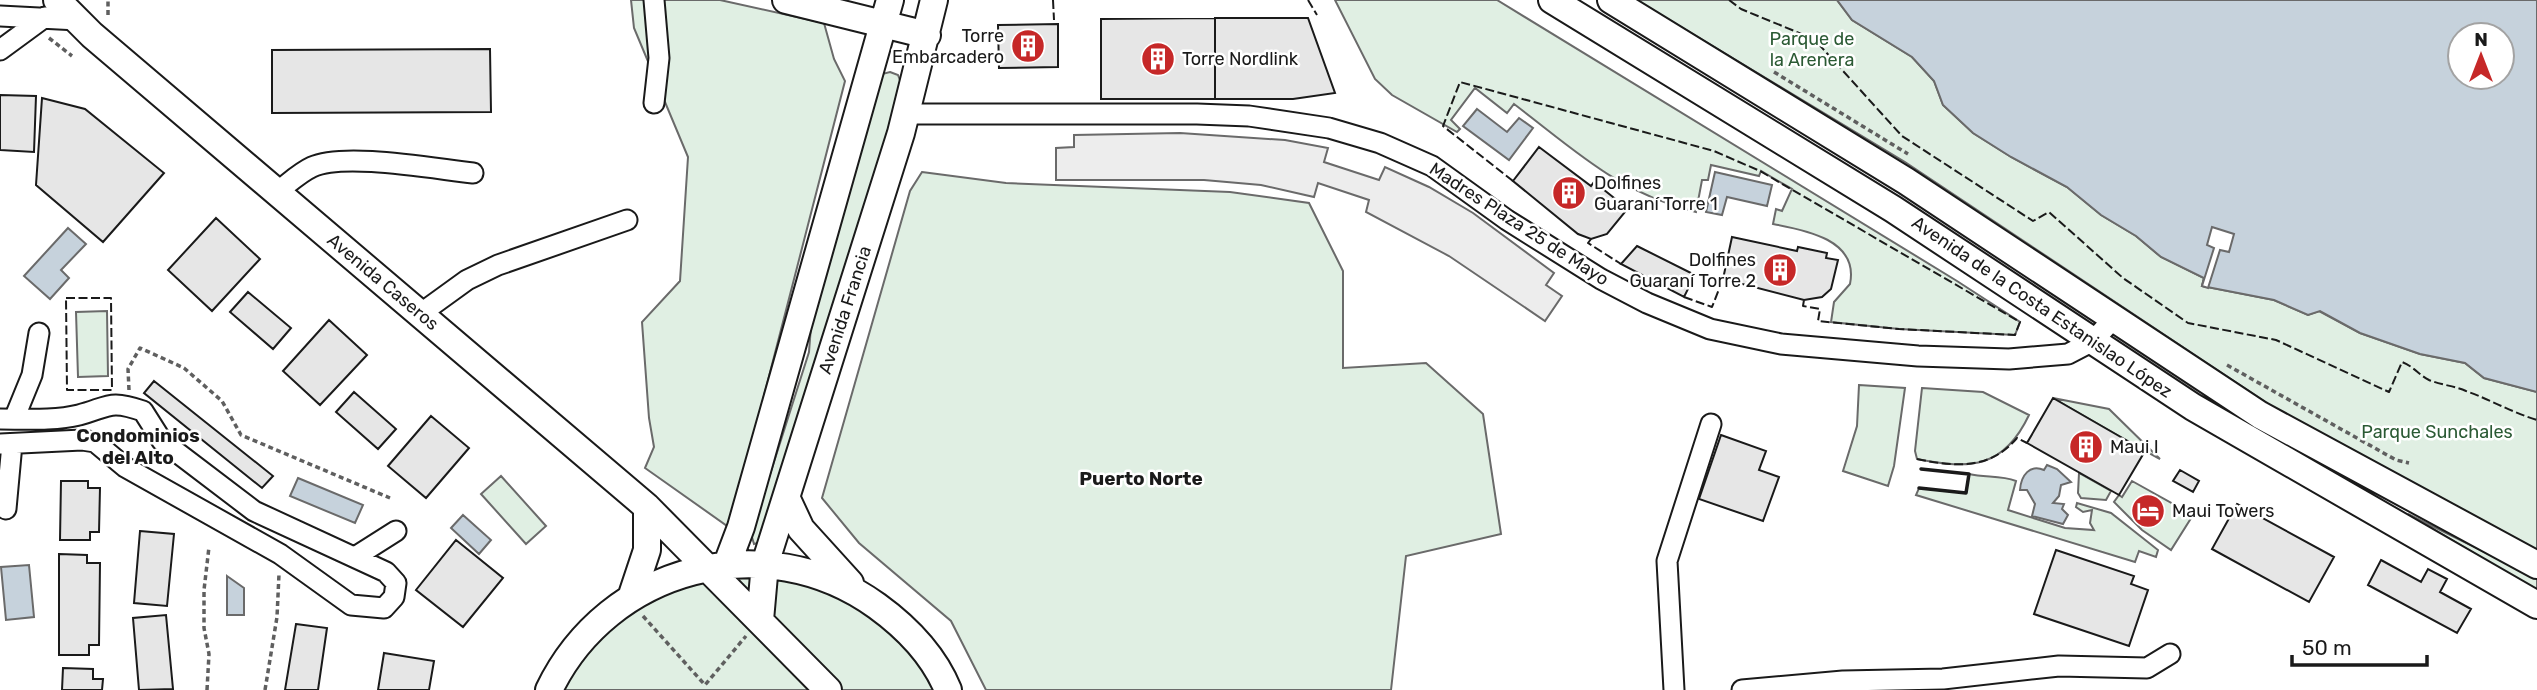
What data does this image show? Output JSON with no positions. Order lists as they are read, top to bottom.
{
  "streets": {
    "main road": ["Avenida Caseros", "Avenida de la Costa Estanislao López", "Avenida Francia"],
    "street": ["Madres Plaza 25 de Mayo"]
  },
  "crossings": [
    ["Madres Plaza 25 de Mayo", "Avenida de la Costa Estanislao López"],
    ["Madres Plaza 25 de Mayo", "Avenida Francia"],
    ["Avenida Caseros", "Avenida Francia"]
  ],
  "districts": ["Condominios del Alto", "Puerto Norte"],
  "parks": ["Parque de la Arenera", "Parque Sunchales"],
  "places": {
    "building": [
      "Torre Embarcadero",
      "Torre Nordlink",
      "Dolfines Guaraní Torre 1",
      "Dolfines Guaraní Torre 2",
      "Maui I"
    ],
    "hotel": ["Maui Towers"]
  },
  "scale_bar": "50 m",
  "north": "top"
}
